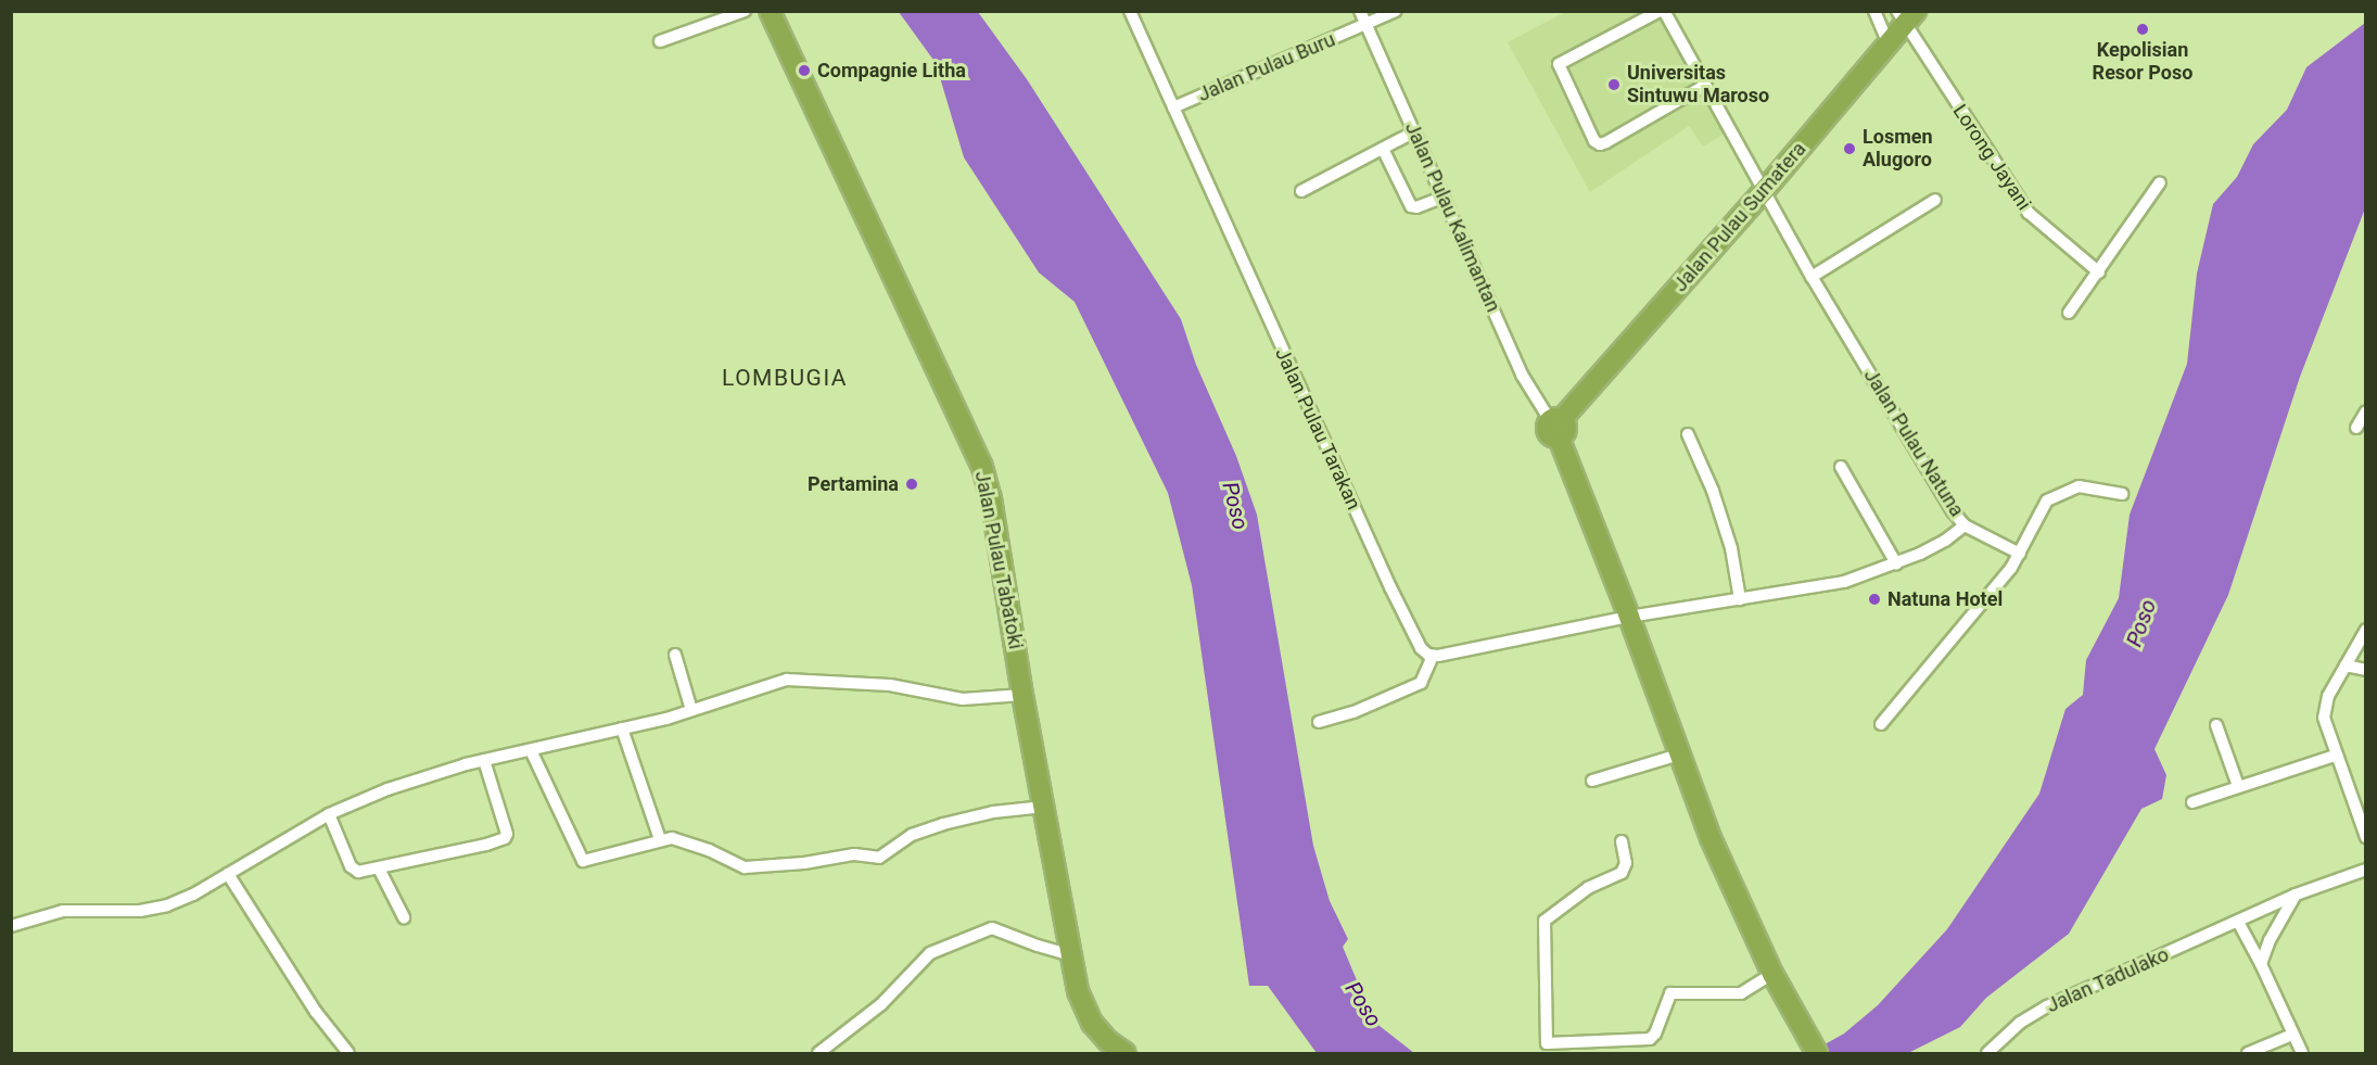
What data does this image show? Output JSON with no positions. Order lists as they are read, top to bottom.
{
  "streets": {
    "highway": ["Jalan Pulau Sumatera", "Jalan Pulau Tabatoki"],
    "street": [
      "Jalan Pulau Buru",
      "Lorong Jayani",
      "Jalan Pulau Kalimantan",
      "Jalan Pulau Tarakan",
      "Jalan Pulau Natuna",
      "Jalan Tadulako"
    ]
  },
  "crossings": [
    ["Jalan Pulau Buru", "Jalan Pulau Kalimantan"],
    ["Jalan Pulau Buru", "Jalan Pulau Tarakan"],
    ["Lorong Jayani", "Jalan Pulau Sumatera"],
    ["Jalan Pulau Kalimantan", "Jalan Pulau Sumatera"],
    ["Jalan Pulau Sumatera", "Jalan Pulau Natuna"]
  ],
  "districts": ["LOMBUGIA"],
  "water": ["Poso"],
  "places": [
    "Kepolisian Resor Poso",
    "Compagnie Litha",
    "Universitas Sintuwu Maroso",
    "Losmen Alugoro",
    "Pertamina",
    "Natuna Hotel"
  ]
}
